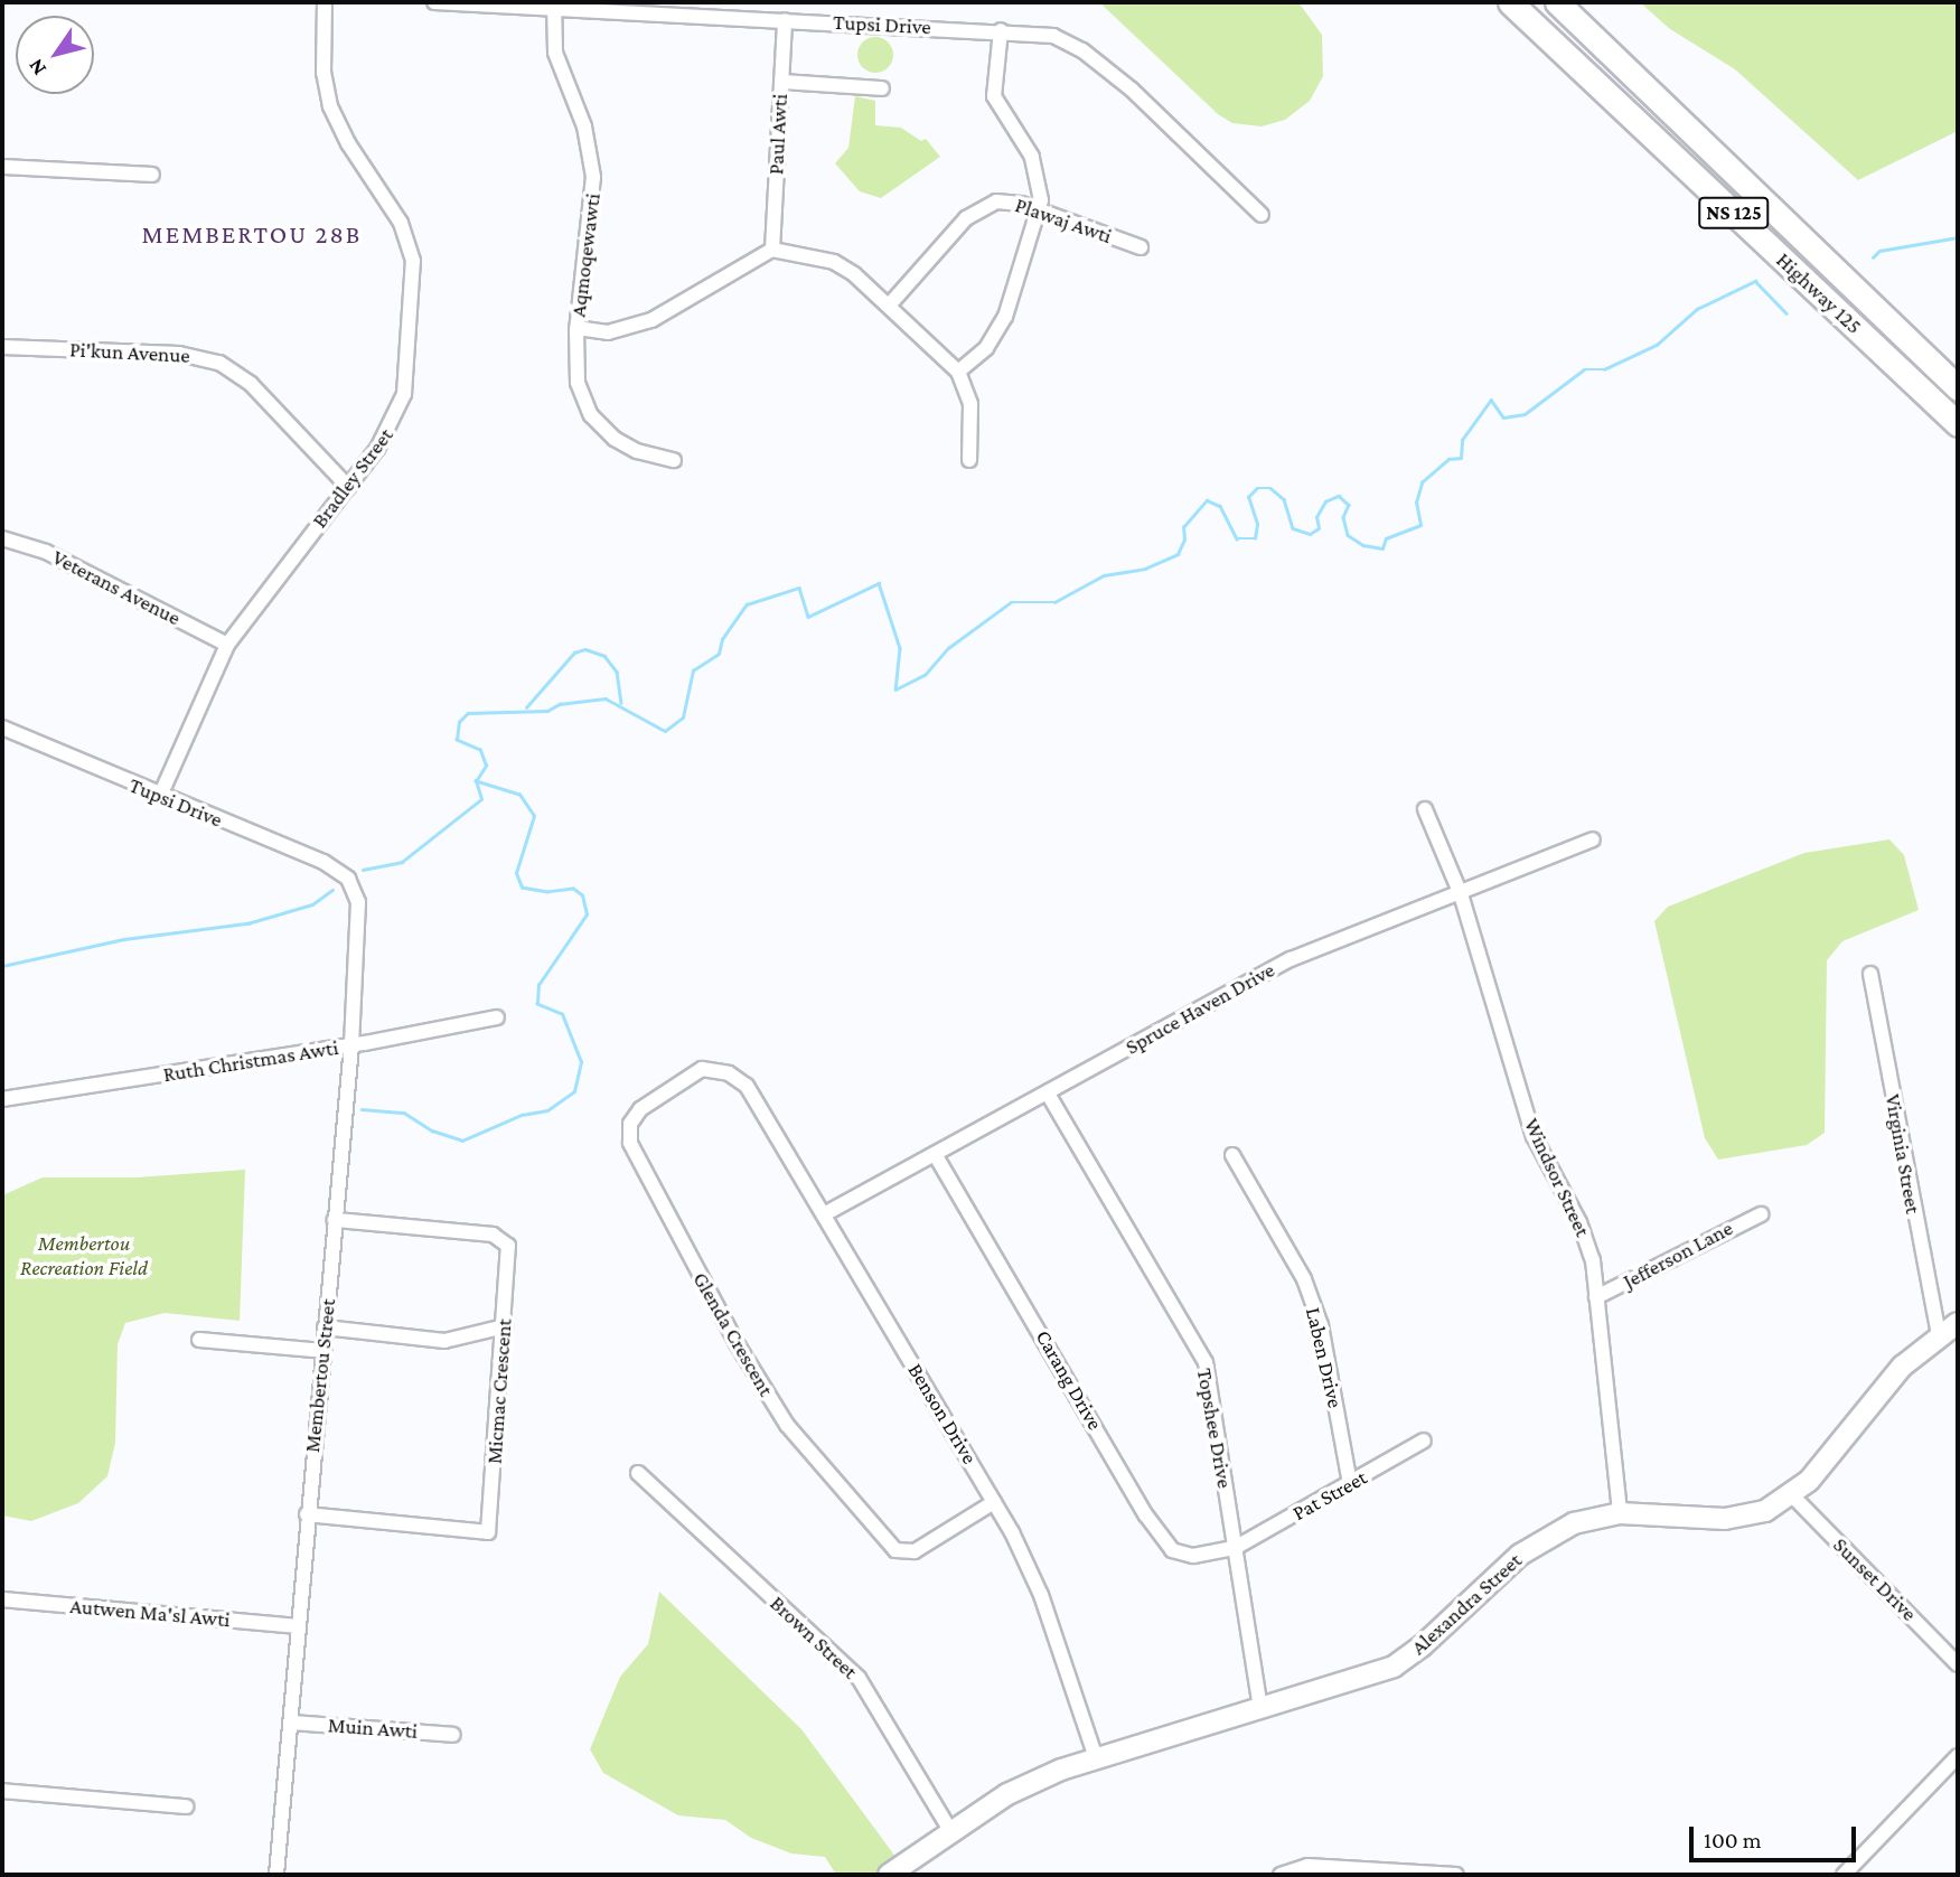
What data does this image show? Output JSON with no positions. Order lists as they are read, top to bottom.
{
  "streets": {
    "highway": ["NS 125", "Highway 125"],
    "main road": ["Alexandra Street"],
    "street": [
      "Tupsi Drive",
      "Paul Awti",
      "Plawaj Awti",
      "Aqmoqewawti",
      "Pi'kun Avenue",
      "Bradley Street",
      "Veterans Avenue",
      "Spruce Haven Drive",
      "Ruth Christmas Awti",
      "Virginia Street",
      "Windsor Street",
      "Jefferson Lane",
      "Glenda Crescent",
      "Laben Drive",
      "Membertou Street",
      "Carang Drive",
      "Micmac Crescent",
      "Benson Drive",
      "Topshee Drive",
      "Pat Street",
      "Sunset Drive",
      "Autwen Ma'sl Awti",
      "Brown Street",
      "Muin Awti"
    ]
  },
  "crossings": [
    ["Tupsi Drive", "Paul Awti"],
    ["Tupsi Drive", "Aqmoqewawti"],
    ["Tupsi Drive", "Bradley Street"],
    ["Tupsi Drive", "Membertou Street"],
    ["Pi'kun Avenue", "Bradley Street"],
    ["Bradley Street", "Veterans Avenue"],
    ["Spruce Haven Drive", "Windsor Street"],
    ["Spruce Haven Drive", "Carang Drive"],
    ["Spruce Haven Drive", "Benson Drive"],
    ["Spruce Haven Drive", "Topshee Drive"],
    ["Ruth Christmas Awti", "Membertou Street"],
    ["Virginia Street", "Alexandra Street"],
    ["Windsor Street", "Jefferson Lane"],
    ["Windsor Street", "Alexandra Street"],
    ["Glenda Crescent", "Benson Drive"],
    ["Laben Drive", "Pat Street"],
    ["Membertou Street", "Micmac Crescent"],
    ["Membertou Street", "Autwen Ma'sl Awti"],
    ["Membertou Street", "Muin Awti"],
    ["Carang Drive", "Topshee Drive"],
    ["Carang Drive", "Pat Street"],
    ["Benson Drive", "Alexandra Street"],
    ["Topshee Drive", "Pat Street"],
    ["Topshee Drive", "Alexandra Street"],
    ["Sunset Drive", "Alexandra Street"],
    ["Alexandra Street", "Brown Street"]
  ],
  "districts": ["MEMBERTOU 28B"],
  "parks": ["Membertou Recreation Field"],
  "scale_bar": "100 m",
  "north": "bottom left"
}
